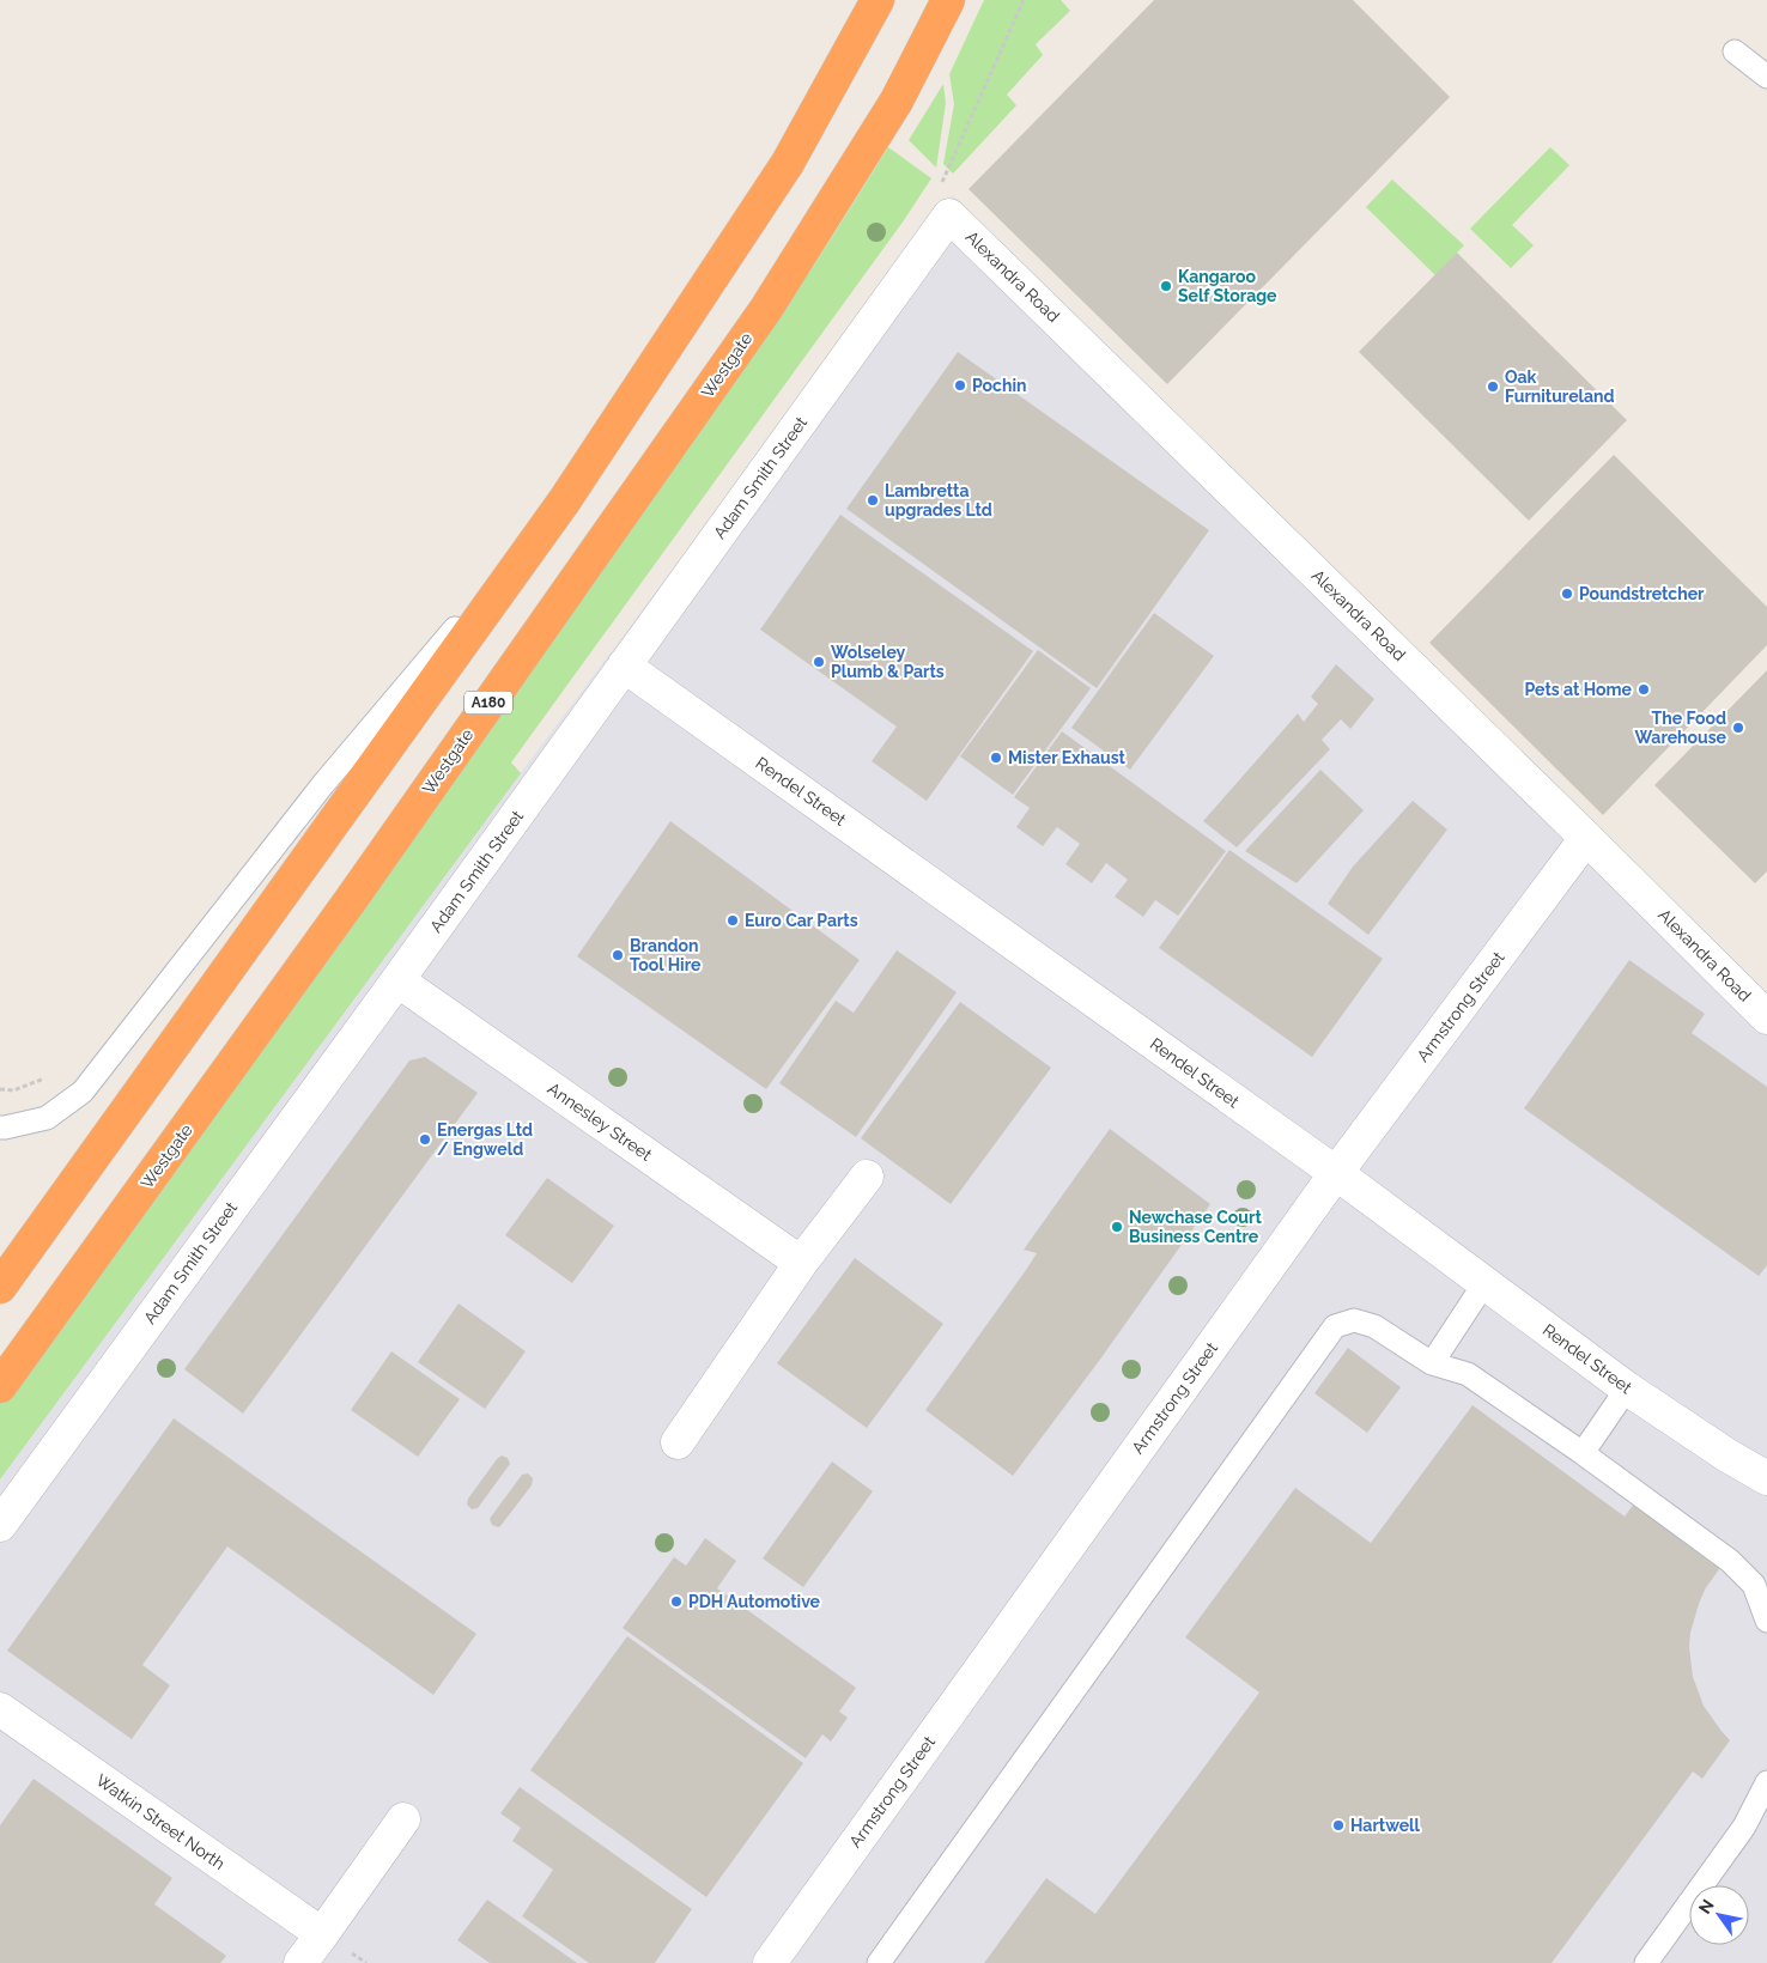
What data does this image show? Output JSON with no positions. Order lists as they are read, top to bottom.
{
  "streets": {
    "highway": ["Westgate", "A180"],
    "street": [
      "Alexandra Road",
      "Adam Smith Street",
      "Rendel Street",
      "Armstrong Street",
      "Annesley Street",
      "Watkin Street North"
    ]
  },
  "crossings": [
    ["Alexandra Road", "Adam Smith Street"],
    ["Alexandra Road", "Armstrong Street"],
    ["Adam Smith Street", "Rendel Street"],
    ["Adam Smith Street", "Annesley Street"],
    ["Rendel Street", "Armstrong Street"]
  ],
  "places": [
    "Kangaroo Self Storage",
    "Pochin",
    "Oak Furnitureland",
    "Lambretta upgrades Ltd",
    "Poundstretcher",
    "Wolseley Plumb & Parts",
    "Pets at Home",
    "The Food Warehouse",
    "Mister Exhaust",
    "Euro Car Parts",
    "Brandon Tool Hire",
    "Energas Ltd / Engweld",
    "Newchase Court Business Centre",
    "PDH Automotive",
    "Hartwell"
  ],
  "north": "top left"
}
